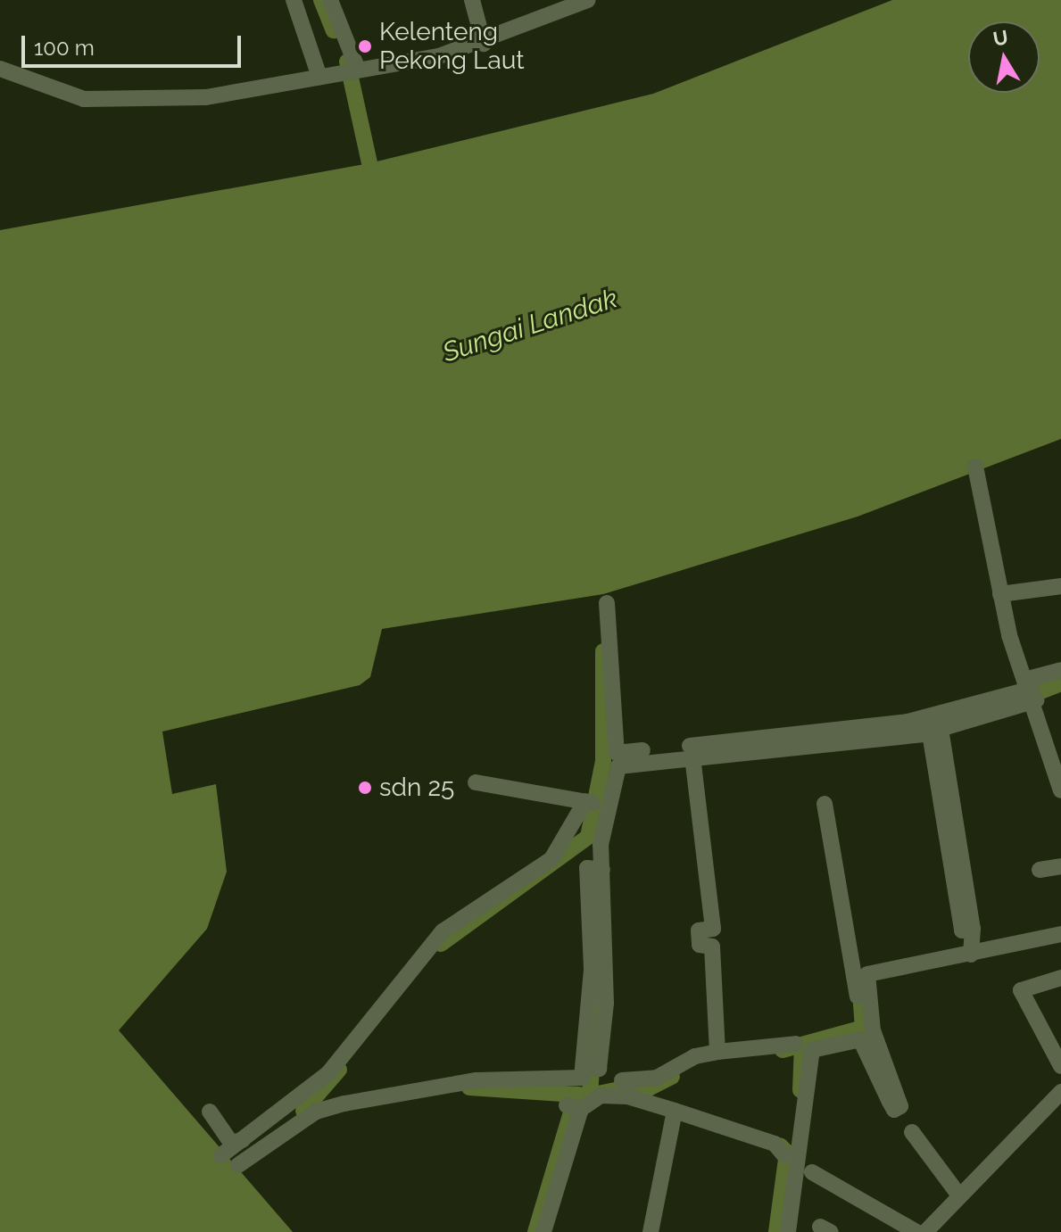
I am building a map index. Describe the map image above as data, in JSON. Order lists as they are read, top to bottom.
{
  "water": ["Sungai Landak"],
  "places": ["Kelenteng Pekong Laut", "sdn 25"],
  "scale_bar": "100 m",
  "north": "top"
}
